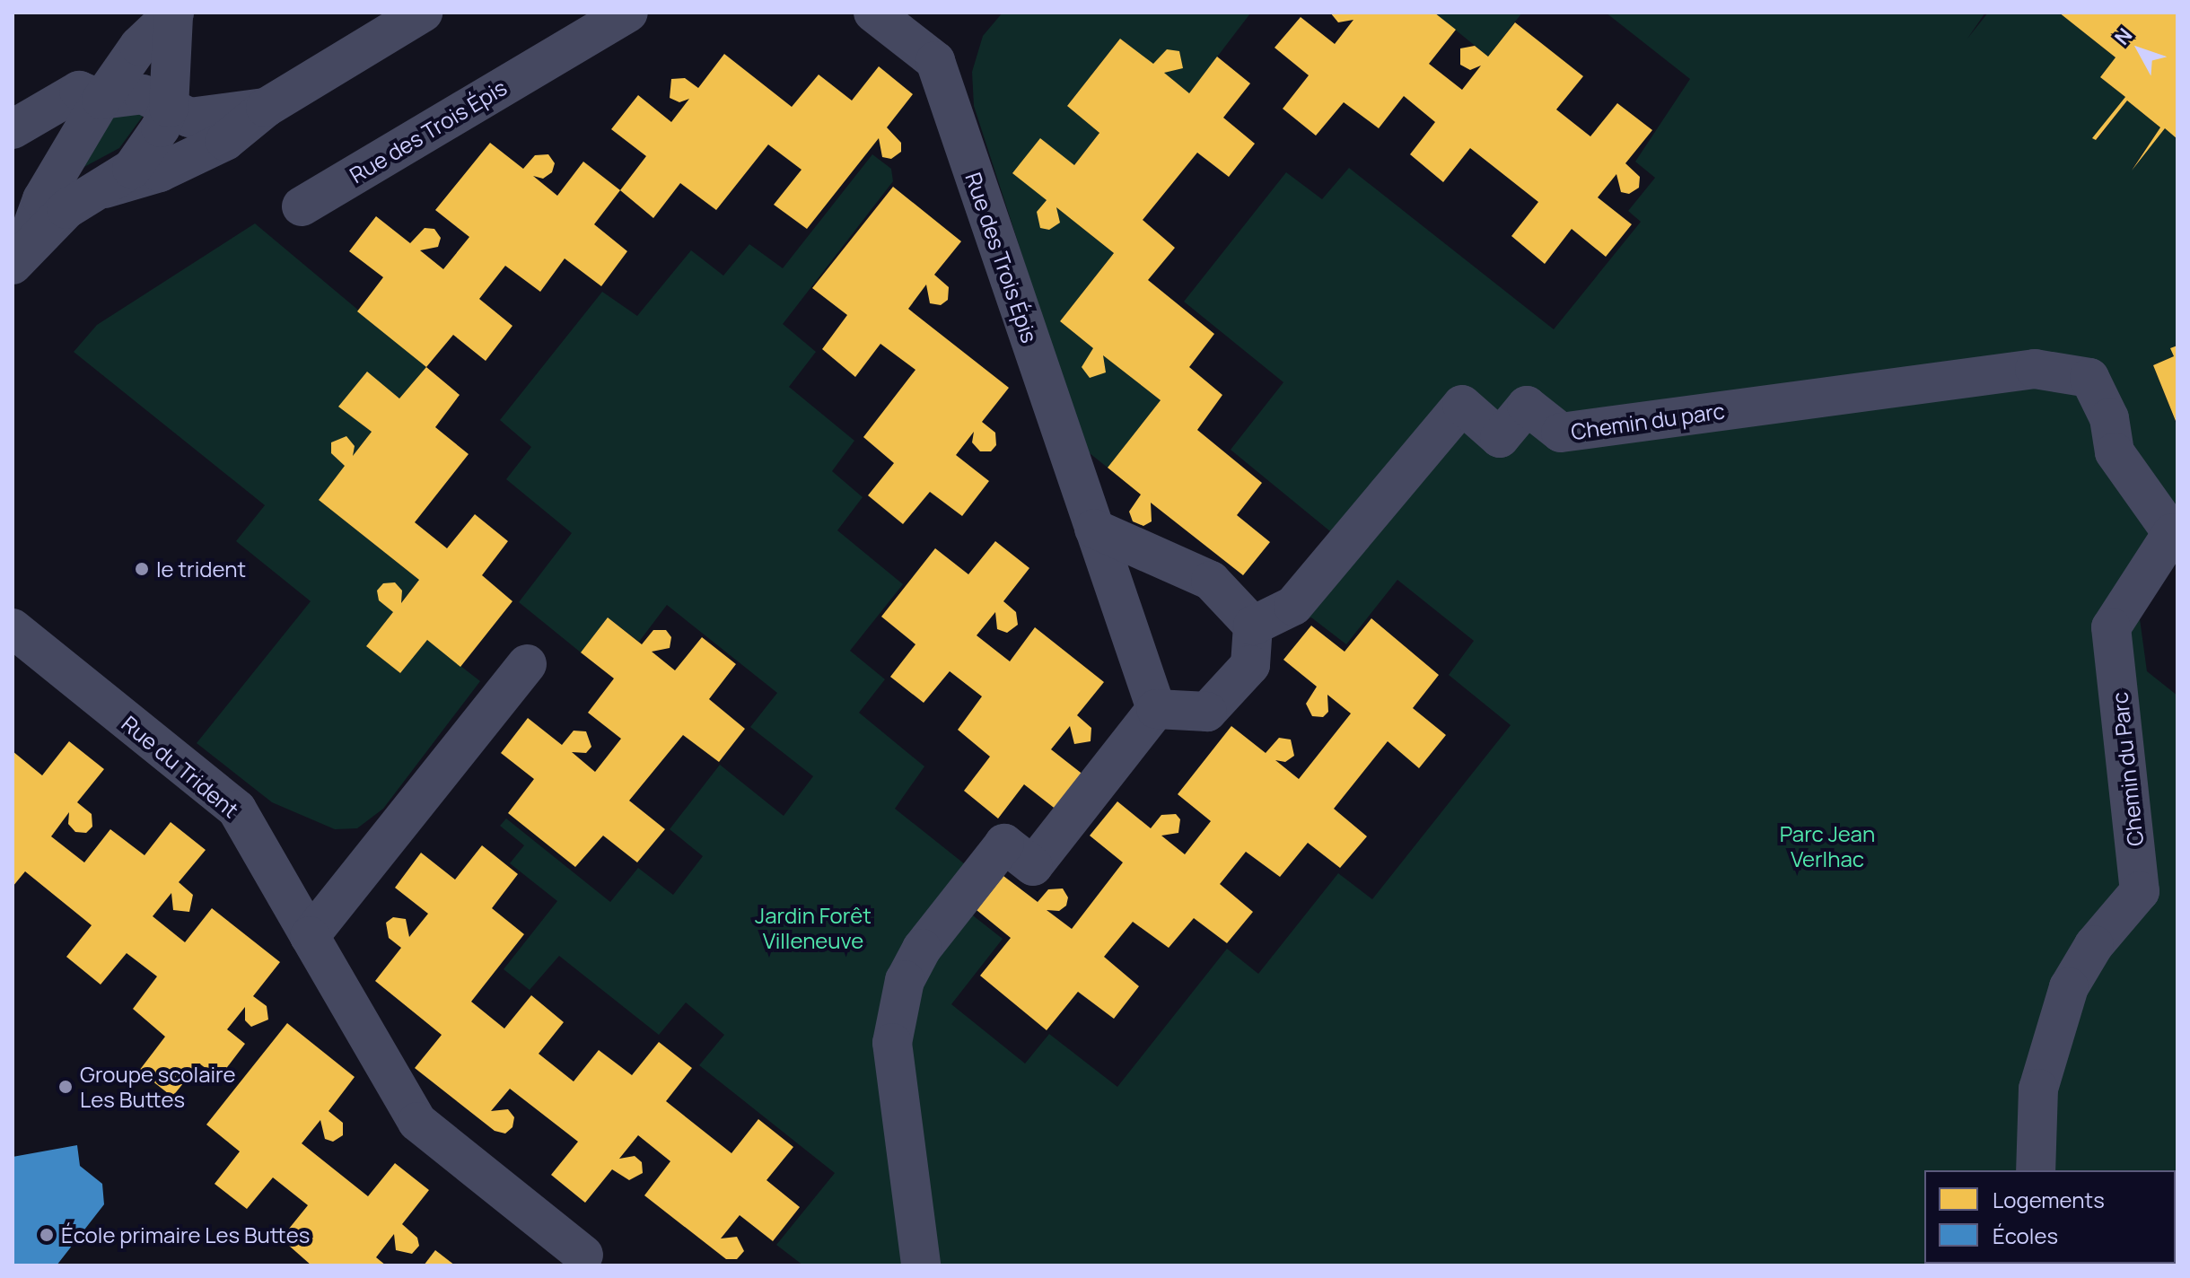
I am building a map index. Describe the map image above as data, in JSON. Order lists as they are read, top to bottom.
{
  "streets": {
    "street": [
      "Rue des Trois Épis",
      "Chemin du parc",
      "Rue du Trident",
      "Chemin du Parc"
    ]
  },
  "crossings": [
    ["Chemin du parc", "Chemin du Parc"]
  ],
  "parks": ["Parc Jean Verlhac", "Jardin Forêt Villeneuve"],
  "places": ["le trident", "Groupe scolaire Les Buttes", "École primaire Les Buttes"],
  "legend": ["Logements", "Écoles"],
  "north": "top left"
}
